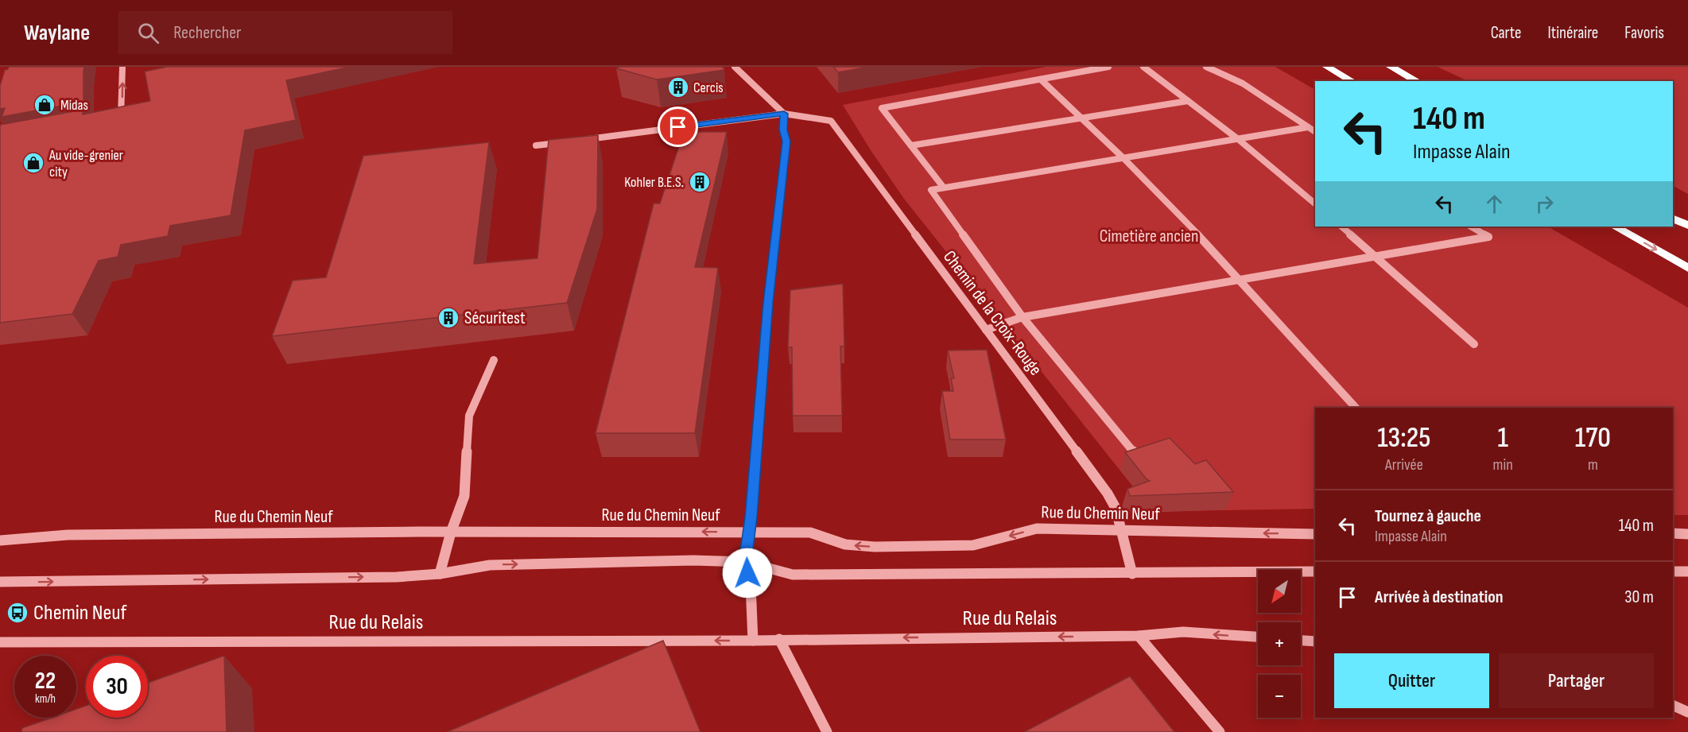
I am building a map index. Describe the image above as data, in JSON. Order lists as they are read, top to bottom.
{
  "streets": {
    "street": ["Chemin de la Croix-Rouge", "Rue du Chemin Neuf", "Rue du Relais"]
  },
  "crossings": [
    ["Chemin de la Croix-Rouge", "Rue du Chemin Neuf"]
  ],
  "parks": ["Cimetière ancien"],
  "places": {
    "building": ["Cercis", "Kohler B.E.S.", "Sécuritest"],
    "shop": ["Midas", "Au vide-grenier city"],
    "bus stop": ["Chemin Neuf"]
  },
  "north": "bottom left",
  "page": {
    "header": "Waylane",
    "search": "Rechercher",
    "nav": ["Carte", "Itinéraire", "Favoris"],
    "turn": ["140 m", "Impasse Alain"],
    "eta": [
      "13:25",
      "Arrivée",
      "1",
      "min",
      "170",
      "m"
    ],
    "list": [
      {
        "name": "Tournez à gauche",
        "note": "Impasse Alain",
        "value": "140 m"
      },
      {
        "name": "Arrivée à destination",
        "value": "30 m"
      }
    ],
    "map_buttons": ["+", "−"],
    "buttons": ["Quitter", "Partager"],
    "speed": "22 km/h",
    "limit": "30"
  }
}
